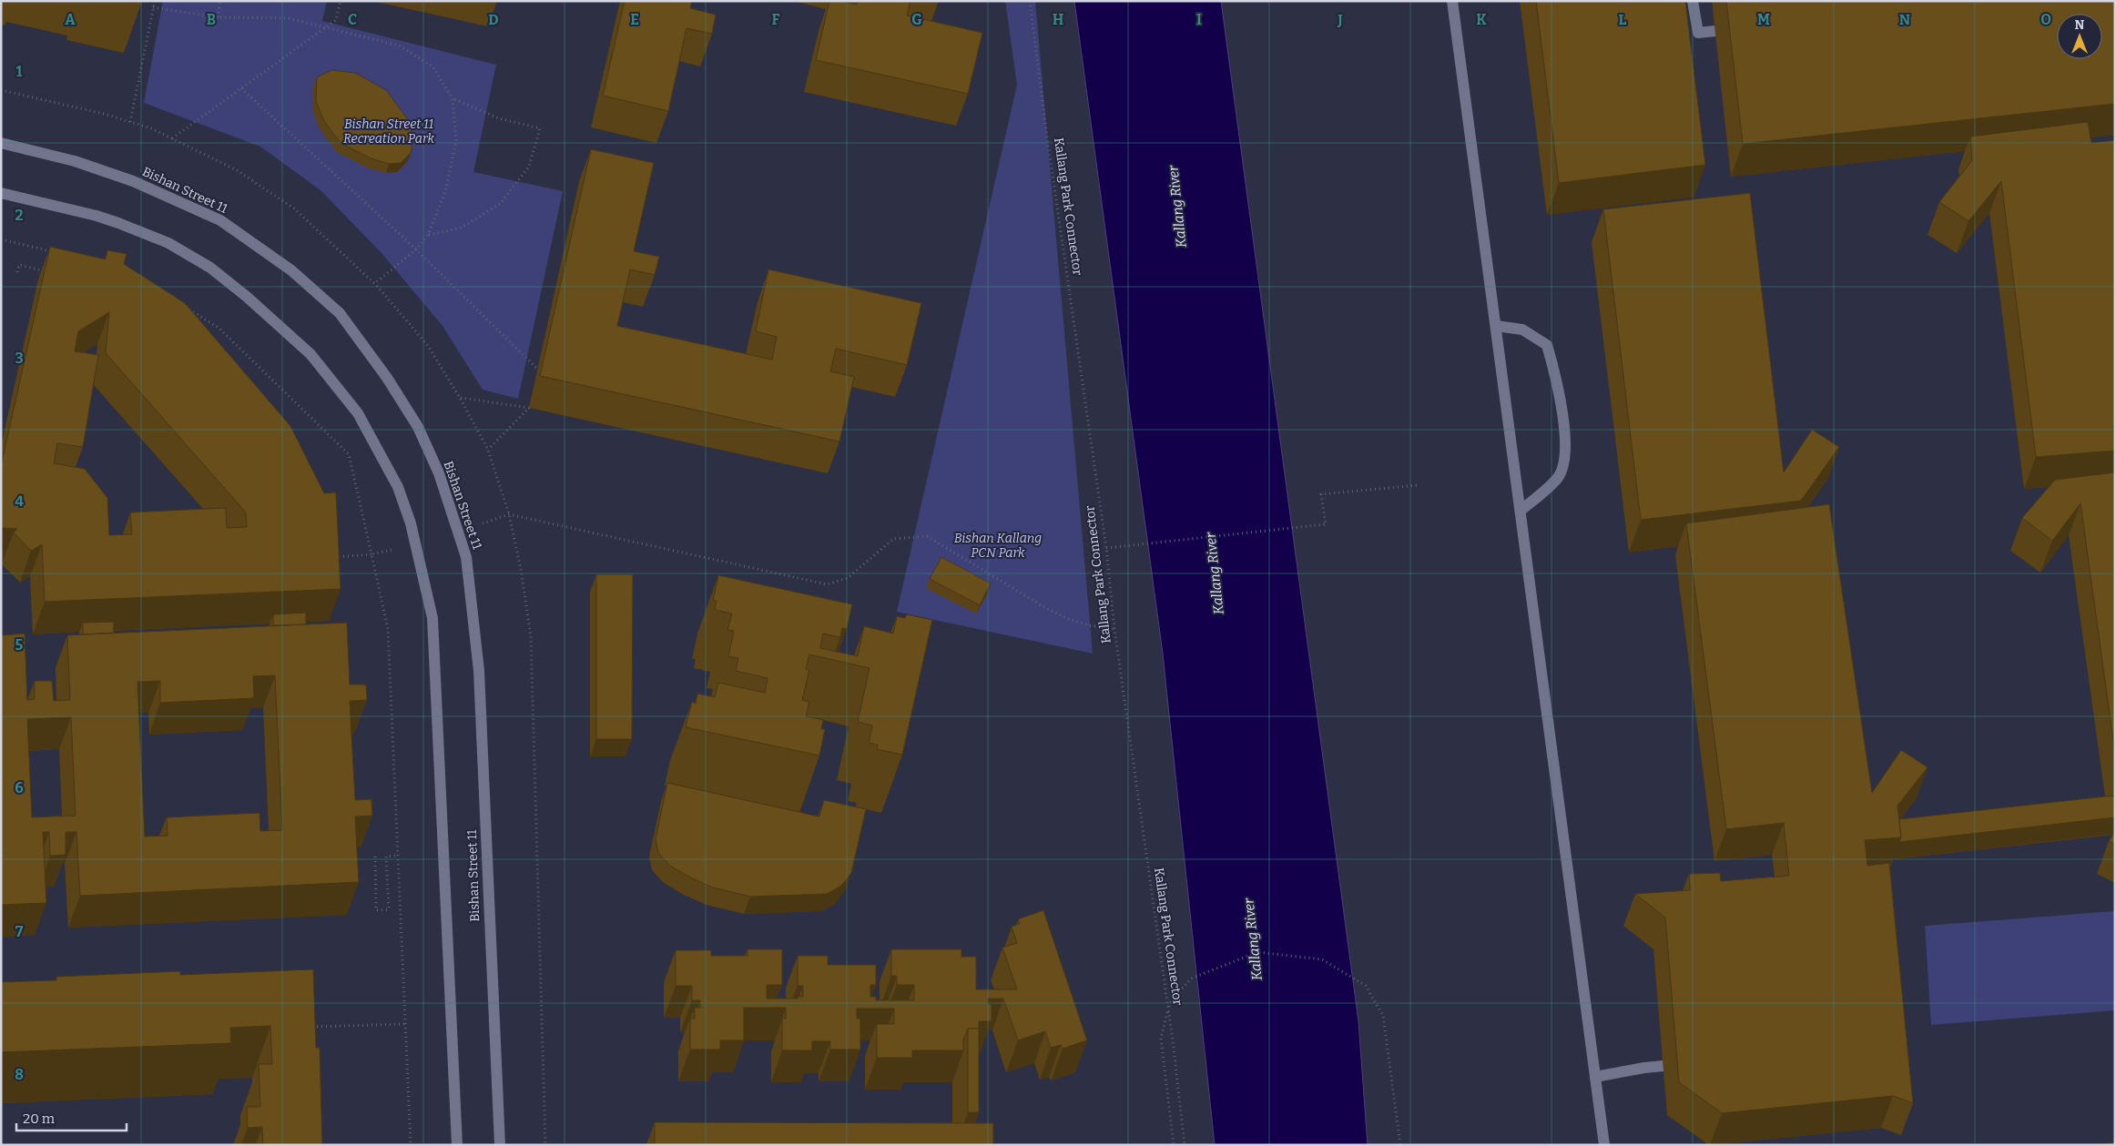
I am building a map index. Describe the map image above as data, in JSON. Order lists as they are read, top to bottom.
{
  "streets": {
    "street": ["Bishan Street 11"],
    "path": ["Kallang Park Connector"]
  },
  "water": ["Kallang River"],
  "parks": ["Bishan Street 11 Recreation Park", "Bishan Kallang PCN Park"],
  "scale_bar": "20 m",
  "north": "top",
  "grid": {
    "columns": [
      "A",
      "B",
      "C",
      "D",
      "E",
      "F",
      "G",
      "H",
      "I",
      "J",
      "K",
      "L",
      "M",
      "N",
      "O"
    ],
    "rows": [
      "1",
      "2",
      "3",
      "4",
      "5",
      "6",
      "7",
      "8"
    ]
  }
}
